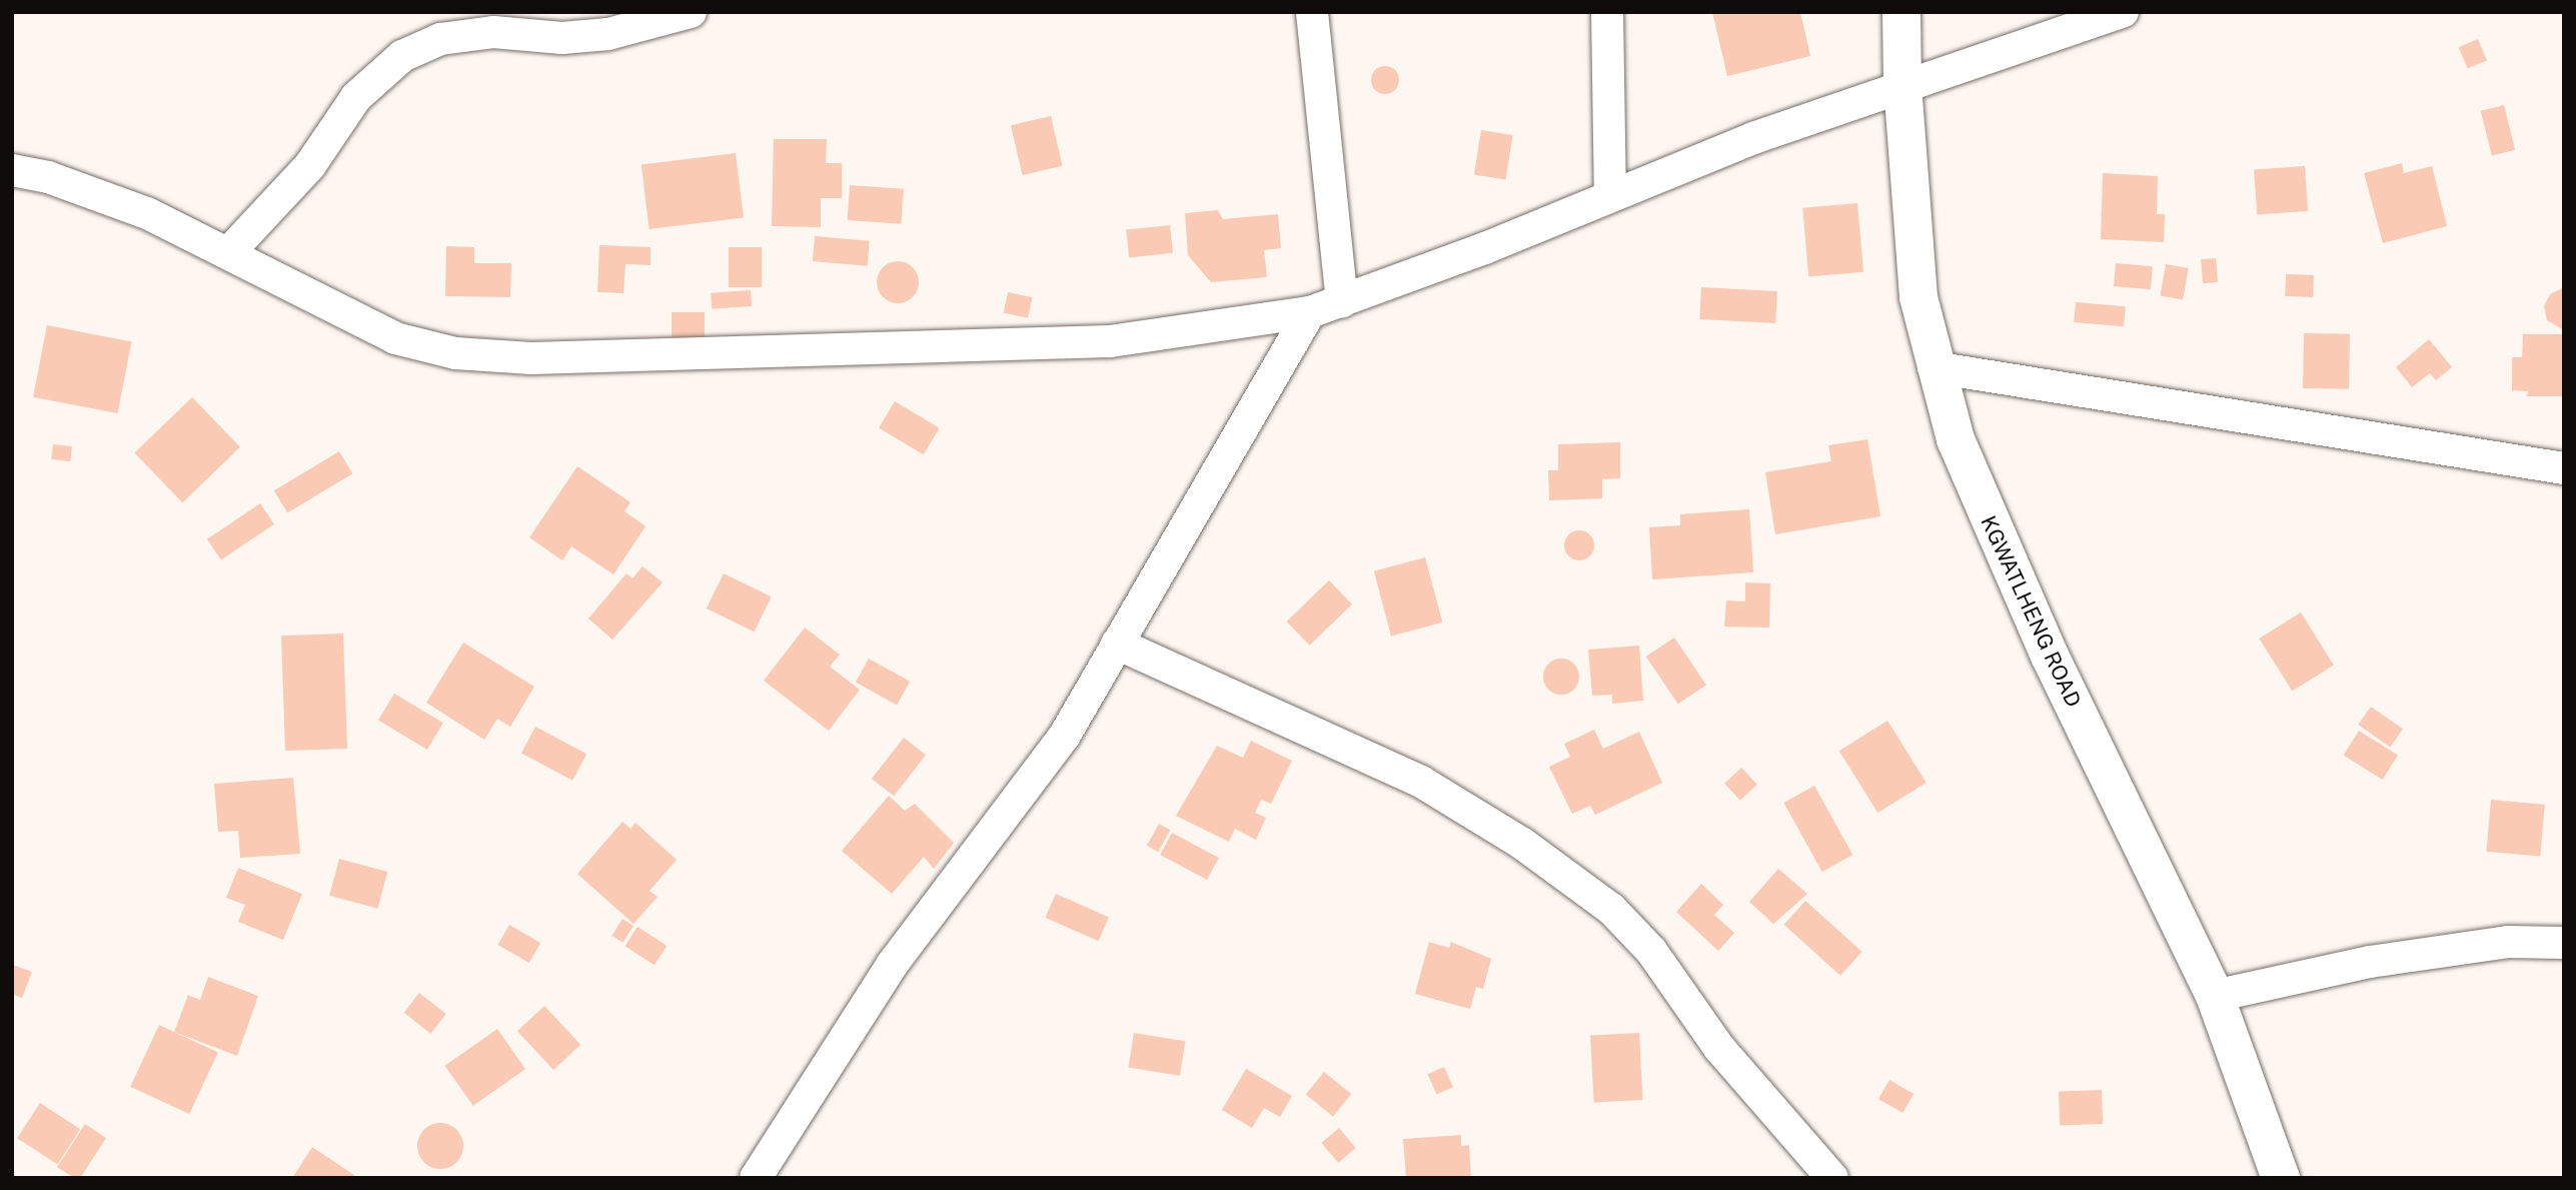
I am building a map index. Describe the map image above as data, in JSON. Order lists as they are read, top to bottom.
{
  "streets": {
    "street": ["KGWATLHENG ROAD"]
  }
}
